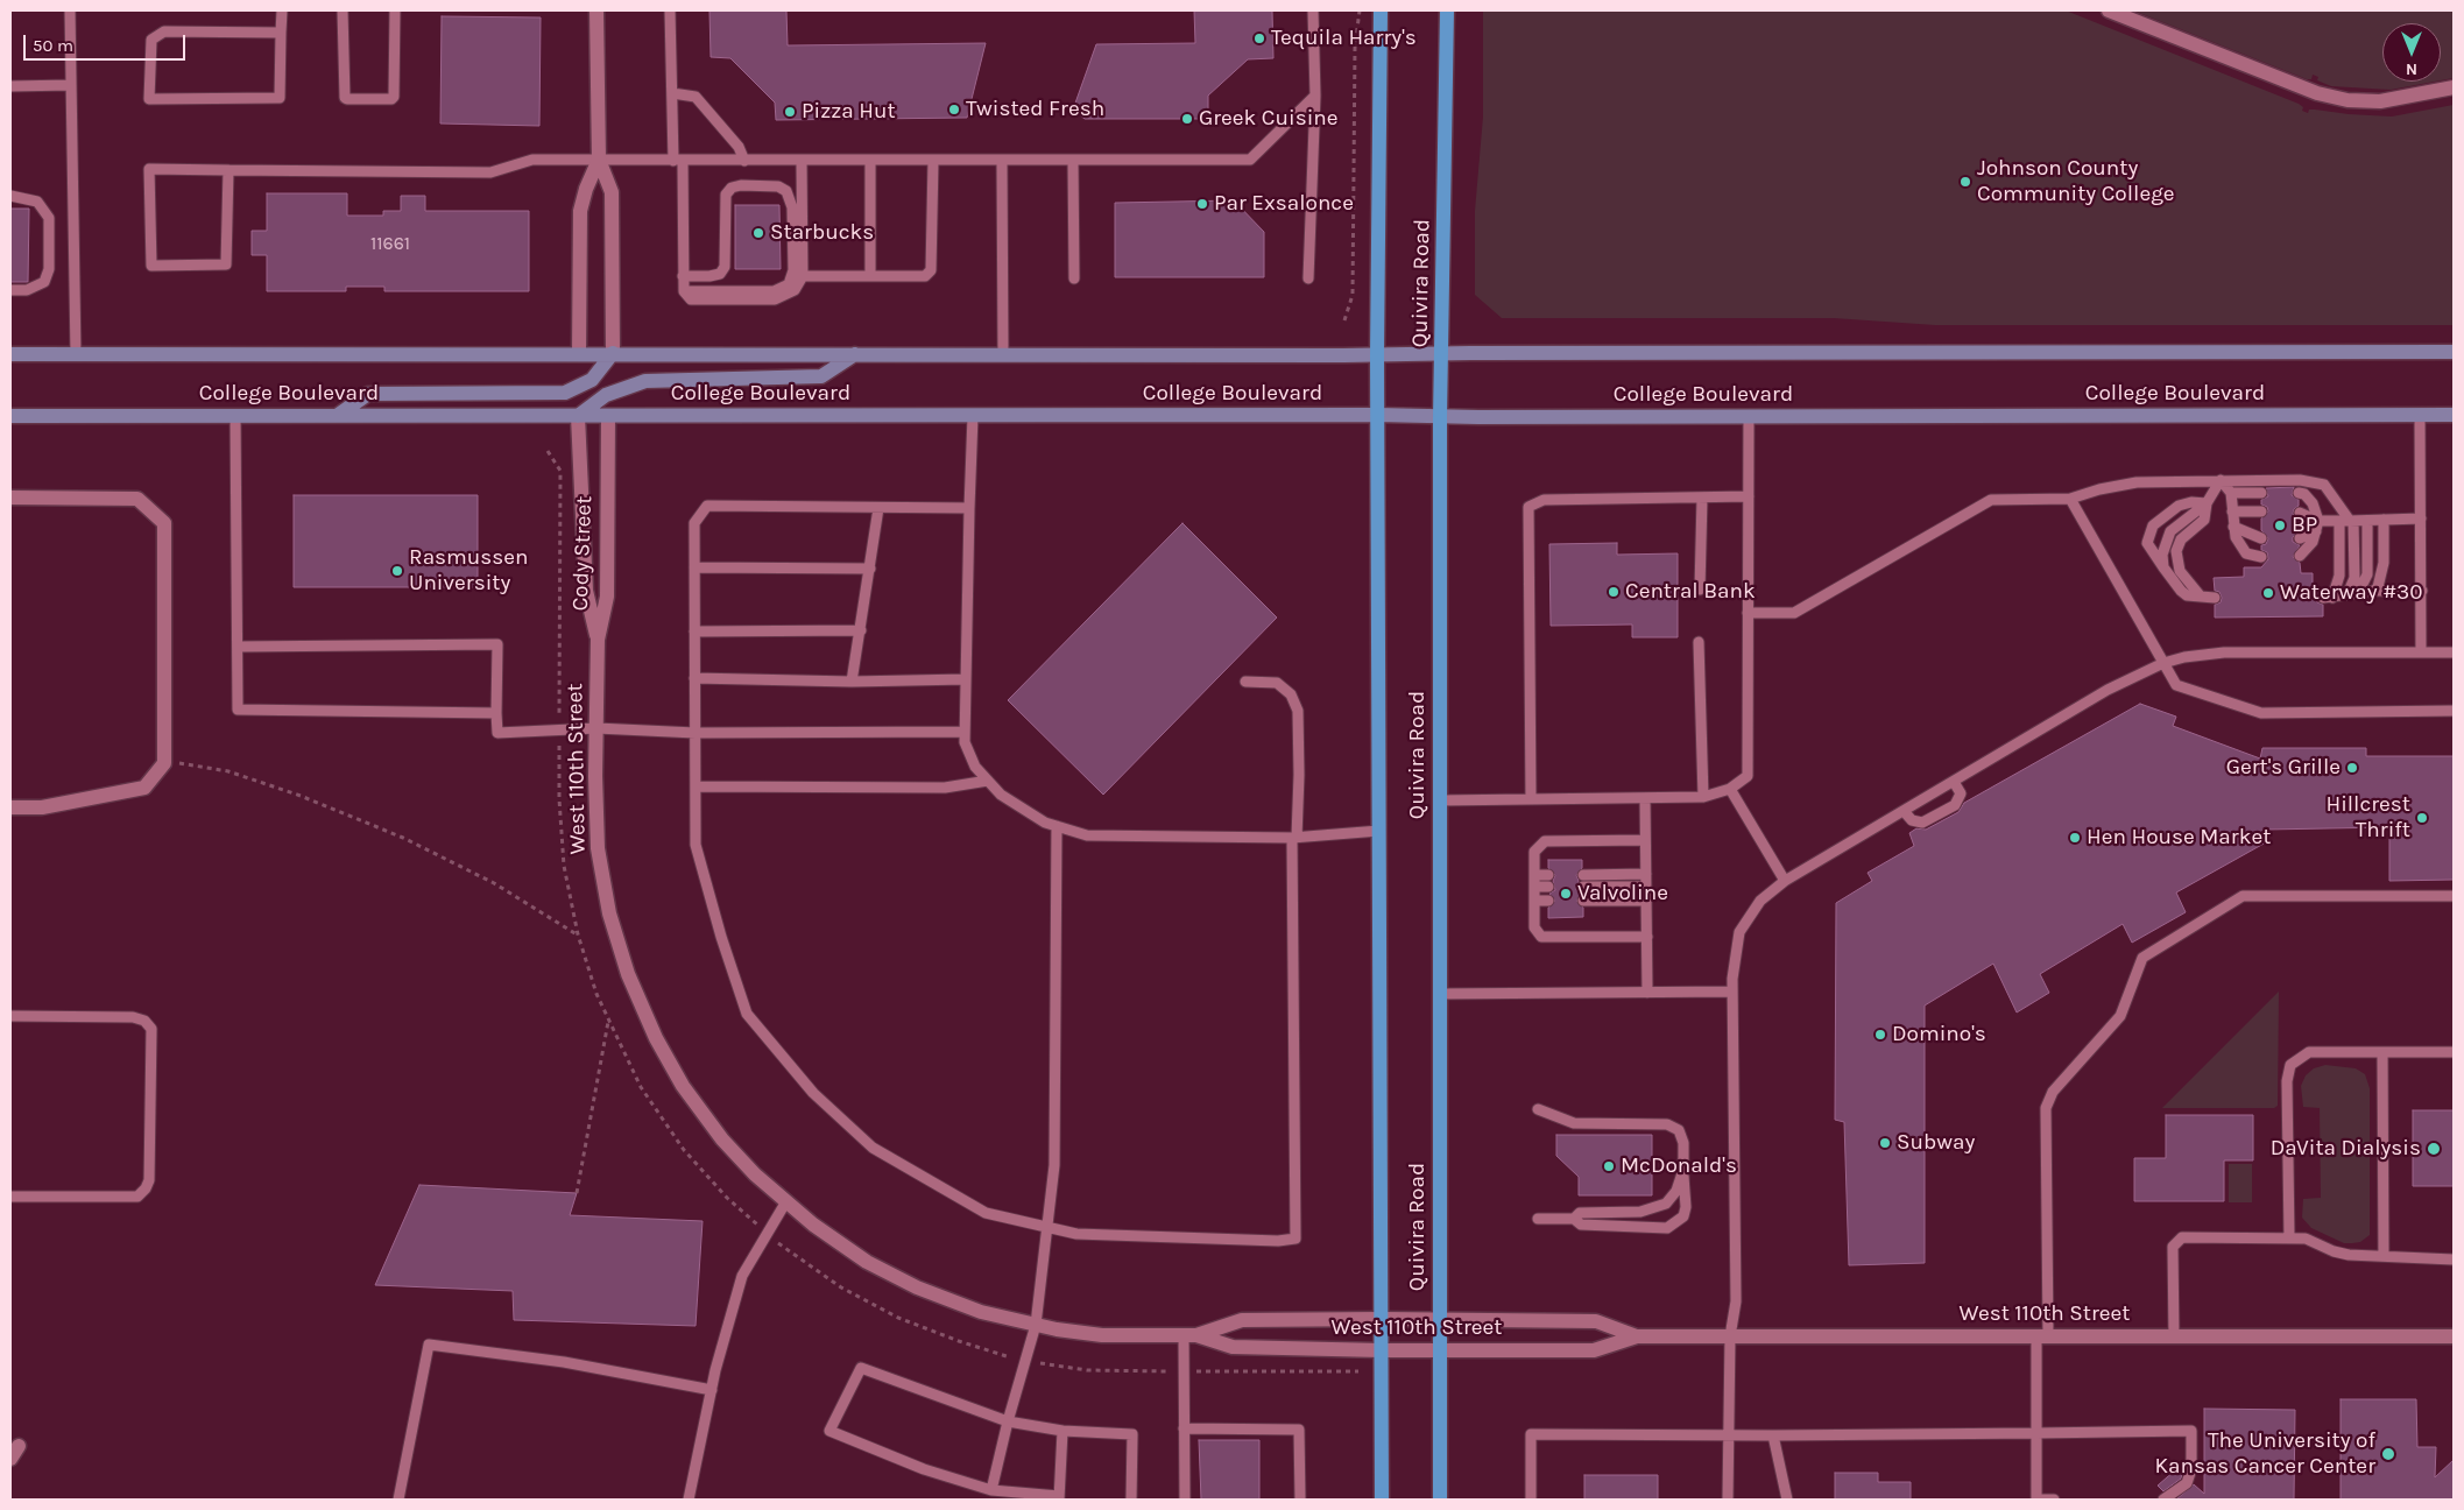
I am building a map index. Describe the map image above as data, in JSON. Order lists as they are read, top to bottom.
{
  "streets": {
    "main road": ["Quivira Road", "College Boulevard"],
    "street": ["Cody Street", "West 110th Street"]
  },
  "crossings": [
    ["Quivira Road", "College Boulevard"],
    ["Quivira Road", "West 110th Street"],
    ["College Boulevard", "Cody Street"],
    ["Cody Street", "West 110th Street"]
  ],
  "places": [
    "Tequila Harry's",
    "Twisted Fresh",
    "Pizza Hut",
    "Greek Cuisine",
    "Johnson County Community College",
    "Par Exsalonce",
    "Starbucks",
    "BP",
    "Rasmussen University",
    "Central Bank",
    "Waterway #30",
    "Gert's Grille",
    "Hillcrest Thrift",
    "Hen House Market",
    "Valvoline",
    "Domino's",
    "Subway",
    "DaVita Dialysis",
    "McDonald's",
    "The University of Kansas Cancer Center"
  ],
  "house_numbers": ["11661"],
  "scale_bar": "50 m",
  "north": "bottom"
}
